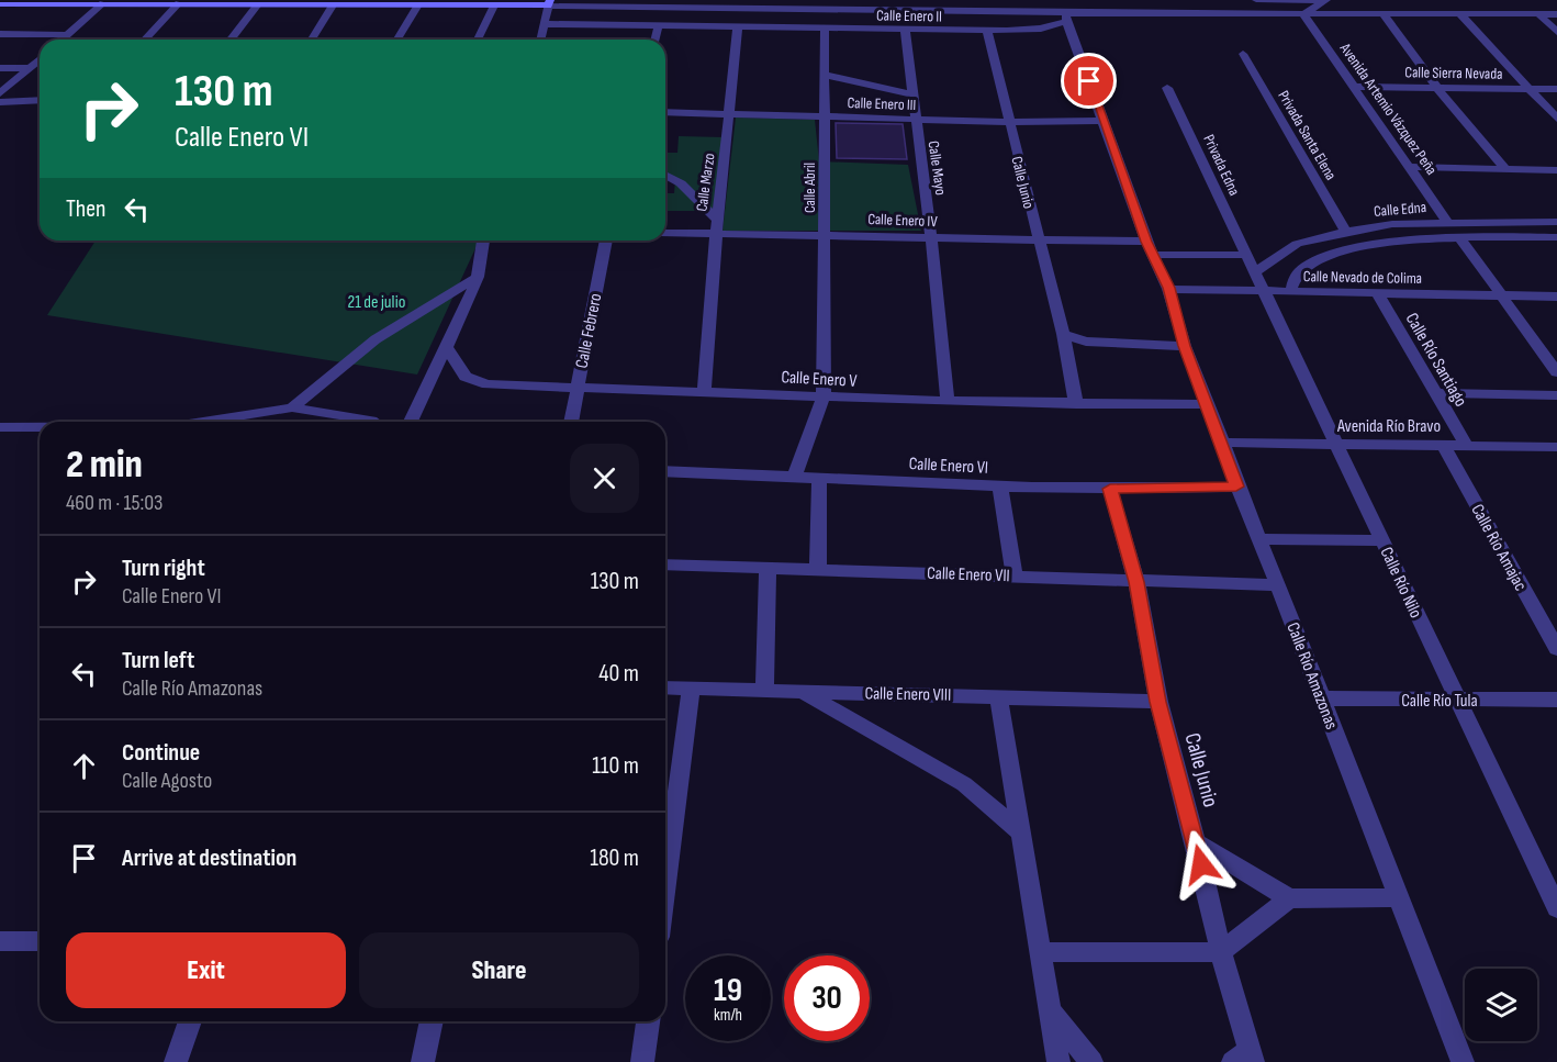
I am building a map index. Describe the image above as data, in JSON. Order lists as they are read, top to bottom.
{
  "streets": {
    "street": [
      "Calle Enero II",
      "Calle Sierra Nevada",
      "Calle Enero III",
      "Avenida Artemio Vázquez Peña",
      "Privada Santa Elena",
      "Privada Edna",
      "Calle Mayo",
      "Calle Marzo",
      "Calle Junio",
      "Calle Abril",
      "Calle Edna",
      "Calle Enero IV",
      "Calle Nevado de Colima",
      "Calle Febrero",
      "Calle Río Santiago",
      "Calle Enero V",
      "Avenida Río Bravo",
      "Calle Enero VI",
      "Calle Río Amajac",
      "Calle Enero VII",
      "Calle Río Nilo",
      "Calle Río Amazonas",
      "Calle Enero VIII",
      "Calle Río Tula"
    ]
  },
  "crossings": [
    ["Calle Enero II", "Calle Mayo"],
    ["Calle Enero II", "Calle Marzo"],
    ["Calle Enero II", "Calle Junio"],
    ["Calle Enero II", "Calle Abril"],
    ["Calle Enero II", "Calle Río Amazonas"],
    ["Calle Sierra Nevada", "Avenida Artemio Vázquez Peña"],
    ["Calle Enero III", "Calle Mayo"],
    ["Calle Enero III", "Calle Marzo"],
    ["Calle Enero III", "Calle Junio"],
    ["Calle Enero III", "Calle Abril"],
    ["Calle Enero III", "Calle Río Amazonas"],
    ["Avenida Artemio Vázquez Peña", "Calle Edna"],
    ["Privada Santa Elena", "Calle Edna"],
    ["Privada Edna", "Calle Río Nilo"],
    ["Calle Mayo", "Calle Enero IV"],
    ["Calle Mayo", "Calle Enero V"],
    ["Calle Marzo", "Calle Enero IV"],
    ["Calle Marzo", "Calle Enero V"],
    ["Calle Junio", "Calle Enero IV"],
    ["Calle Junio", "Calle Enero V"],
    ["Calle Junio", "Calle Enero VI"],
    ["Calle Junio", "Calle Enero VII"],
    ["Calle Junio", "Calle Enero VIII"],
    ["Calle Abril", "Calle Enero IV"],
    ["Calle Abril", "Calle Enero V"],
    ["Calle Abril", "Calle Enero VI"],
    ["Calle Edna", "Calle Río Nilo"],
    ["Calle Enero IV", "Calle Río Amazonas"],
    ["Calle Nevado de Colima", "Calle Río Santiago"],
    ["Calle Nevado de Colima", "Calle Río Nilo"],
    ["Calle Nevado de Colima", "Calle Río Amazonas"],
    ["Calle Febrero", "Calle Enero V"],
    ["Calle Río Santiago", "Avenida Río Bravo"],
    ["Calle Enero V", "Calle Río Amazonas"],
    ["Avenida Río Bravo", "Calle Río Amajac"],
    ["Avenida Río Bravo", "Calle Río Nilo"],
    ["Avenida Río Bravo", "Calle Río Amazonas"],
    ["Calle Enero VI", "Calle Río Amazonas"],
    ["Calle Enero VII", "Calle Río Amazonas"],
    ["Calle Río Nilo", "Calle Río Tula"],
    ["Calle Río Amazonas", "Calle Río Tula"]
  ],
  "parks": ["21 de julio"],
  "page": {
    "turn": ["130 m", "Calle Enero VI"],
    "then": "Then",
    "heading": ["2 min", "460 m · 15:03"],
    "list": [
      {
        "name": "Turn right",
        "note": "Calle Enero VI",
        "value": "130 m"
      },
      {
        "name": "Turn left",
        "note": "Calle Río Amazonas",
        "value": "40 m"
      },
      {
        "name": "Continue",
        "note": "Calle Agosto",
        "value": "110 m"
      },
      {
        "name": "Arrive at destination",
        "value": "180 m"
      }
    ],
    "buttons": ["Exit", "Share"],
    "speed": "19 km/h",
    "limit": "30"
  }
}
